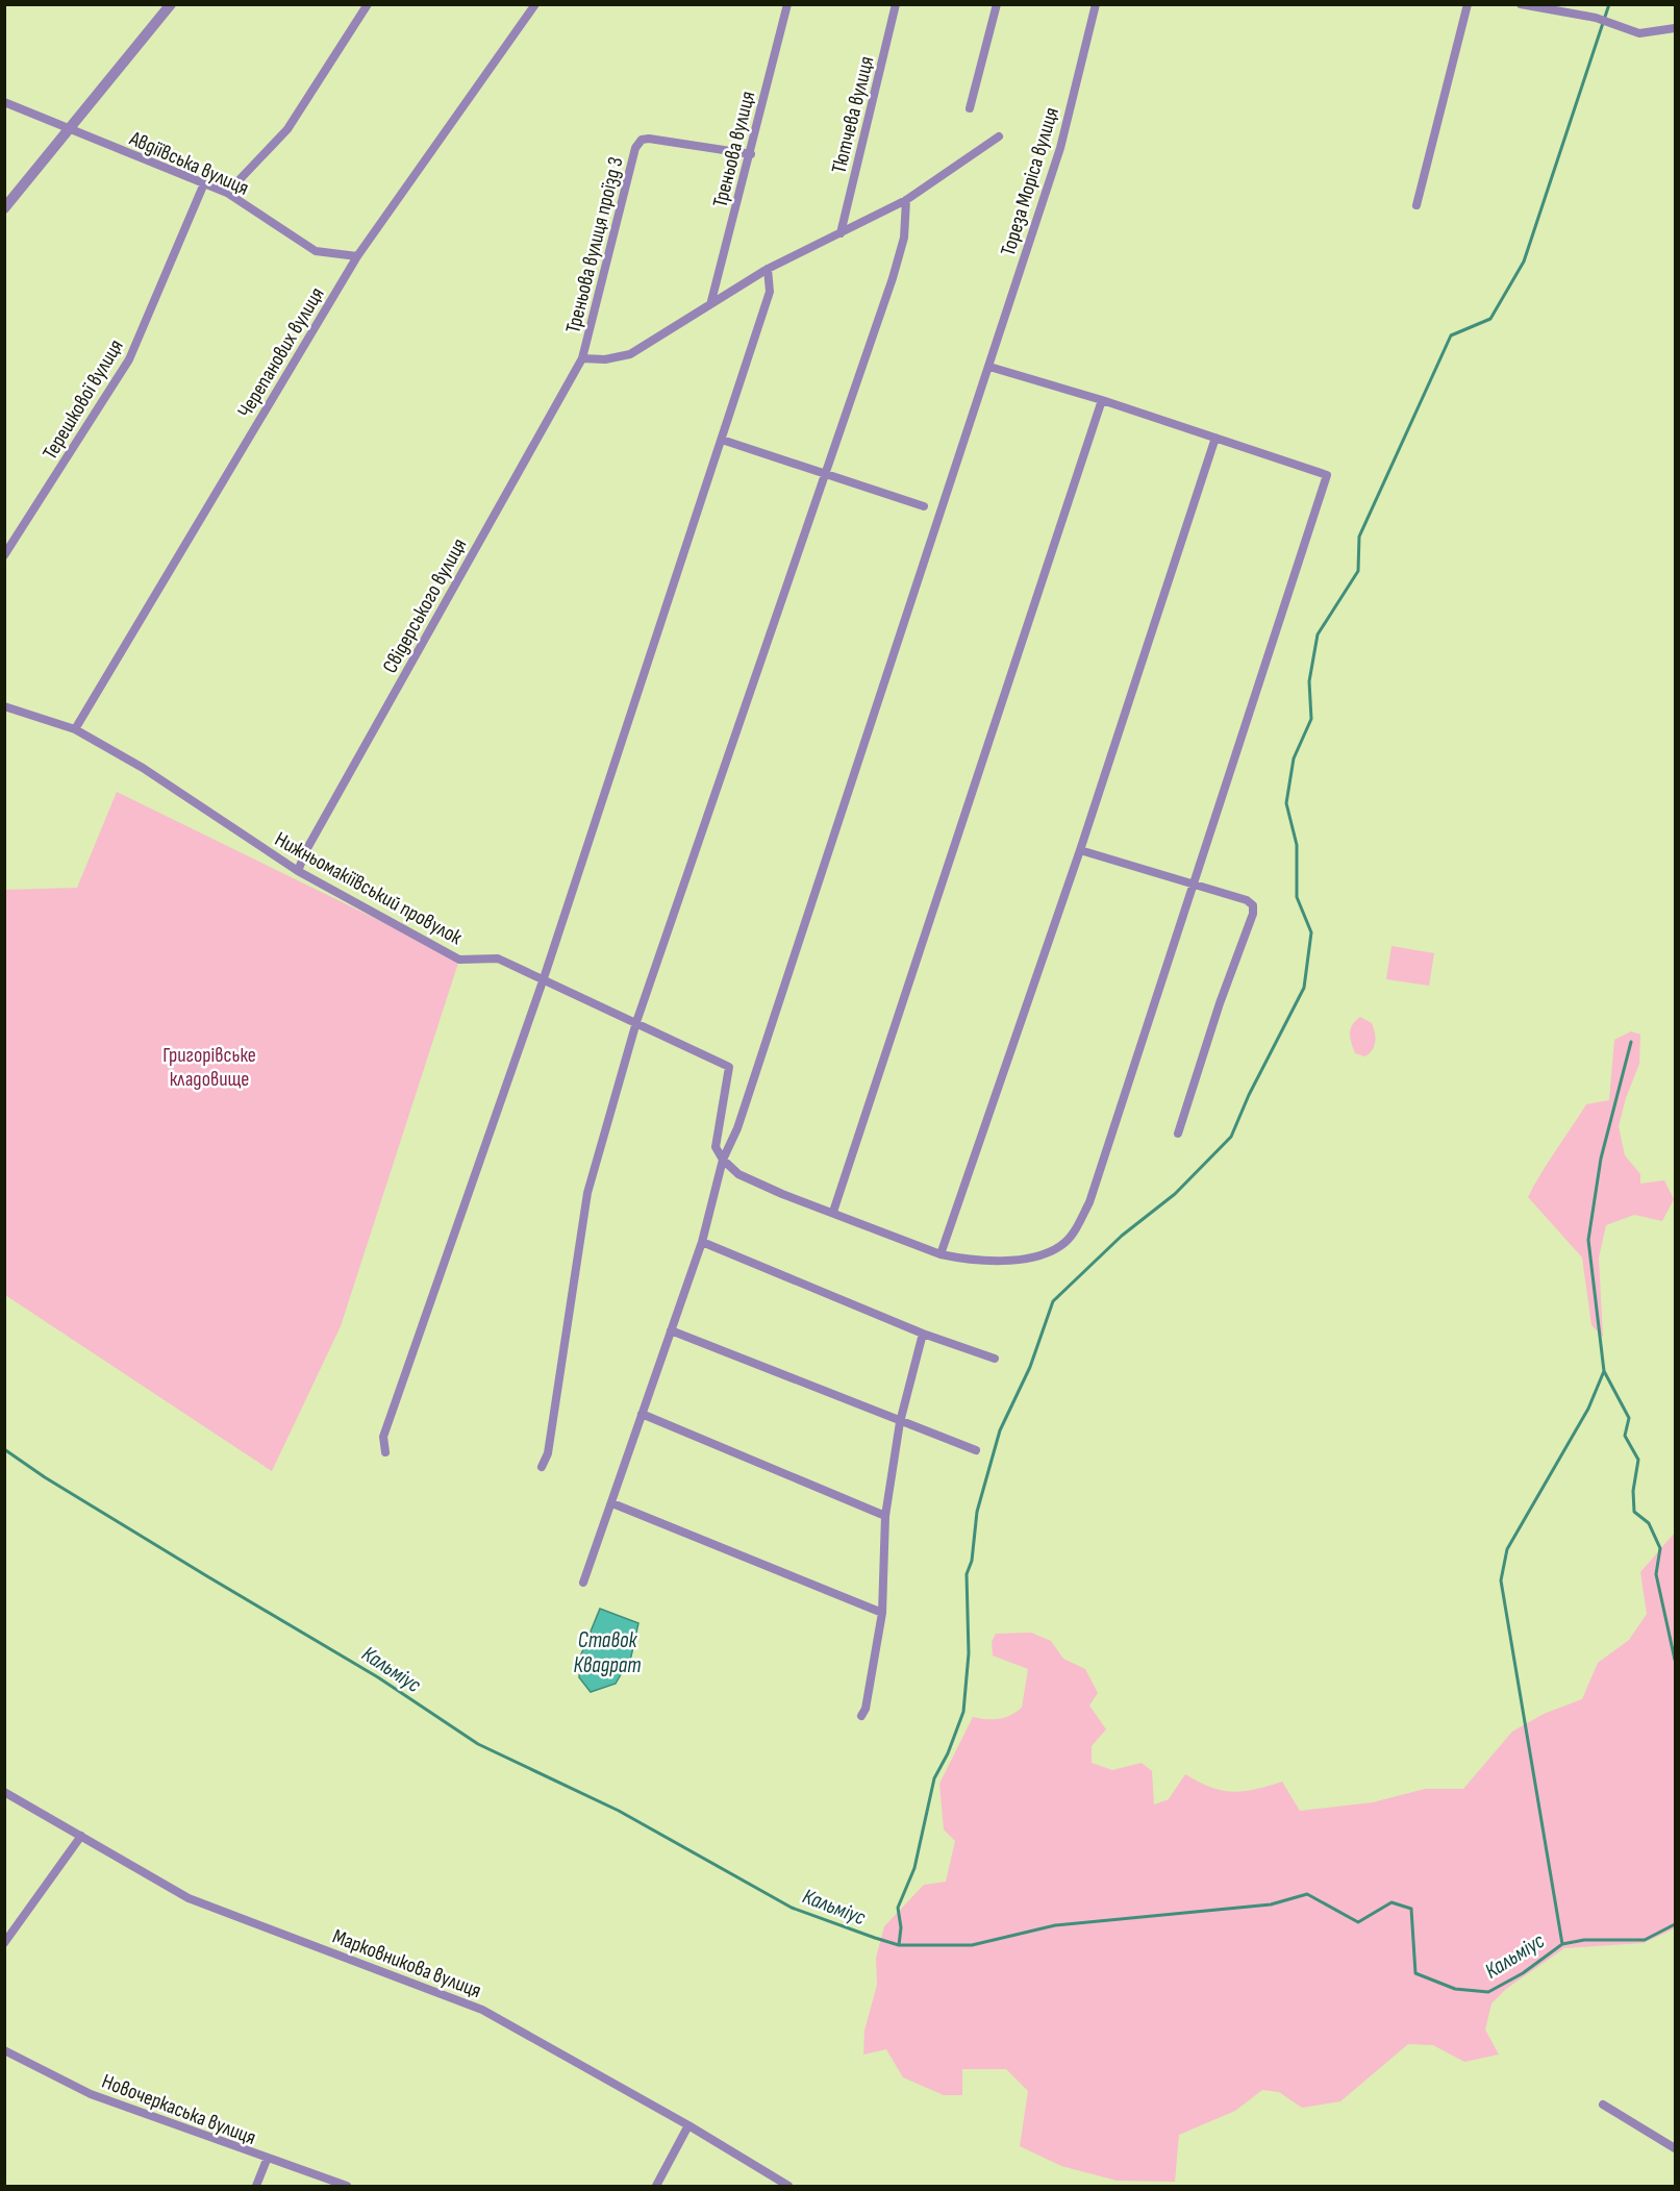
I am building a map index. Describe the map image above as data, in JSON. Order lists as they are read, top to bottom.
{
  "streets": {
    "street": [
      "Тютчева вулиця",
      "Треньова вулиця",
      "Авдіївська вулиця",
      "Тореза Моріса вулиця",
      "Треньова вулиця проїзд 3",
      "Черепанових вулиця",
      "Терешкової вулиця",
      "Свiдерського вулиця",
      "Нижньомакіївський провулок",
      "Марковникова вулиця",
      "Новочеркаська вулиця"
    ]
  },
  "crossings": [
    ["Треньова вулиця", "Треньова вулиця проїзд 3"],
    ["Авдіївська вулиця", "Черепанових вулиця"],
    ["Авдіївська вулиця", "Терешкової вулиця"],
    ["Тореза Моріса вулиця", "Нижньомакіївський провулок"],
    ["Треньова вулиця проїзд 3", "Свiдерського вулиця"],
    ["Черепанових вулиця", "Нижньомакіївський провулок"],
    ["Свiдерського вулиця", "Нижньомакіївський провулок"]
  ],
  "water": ["Ставок Квадрат", "Кальміус"],
  "parks": ["Григорівське кладовище"]
}
